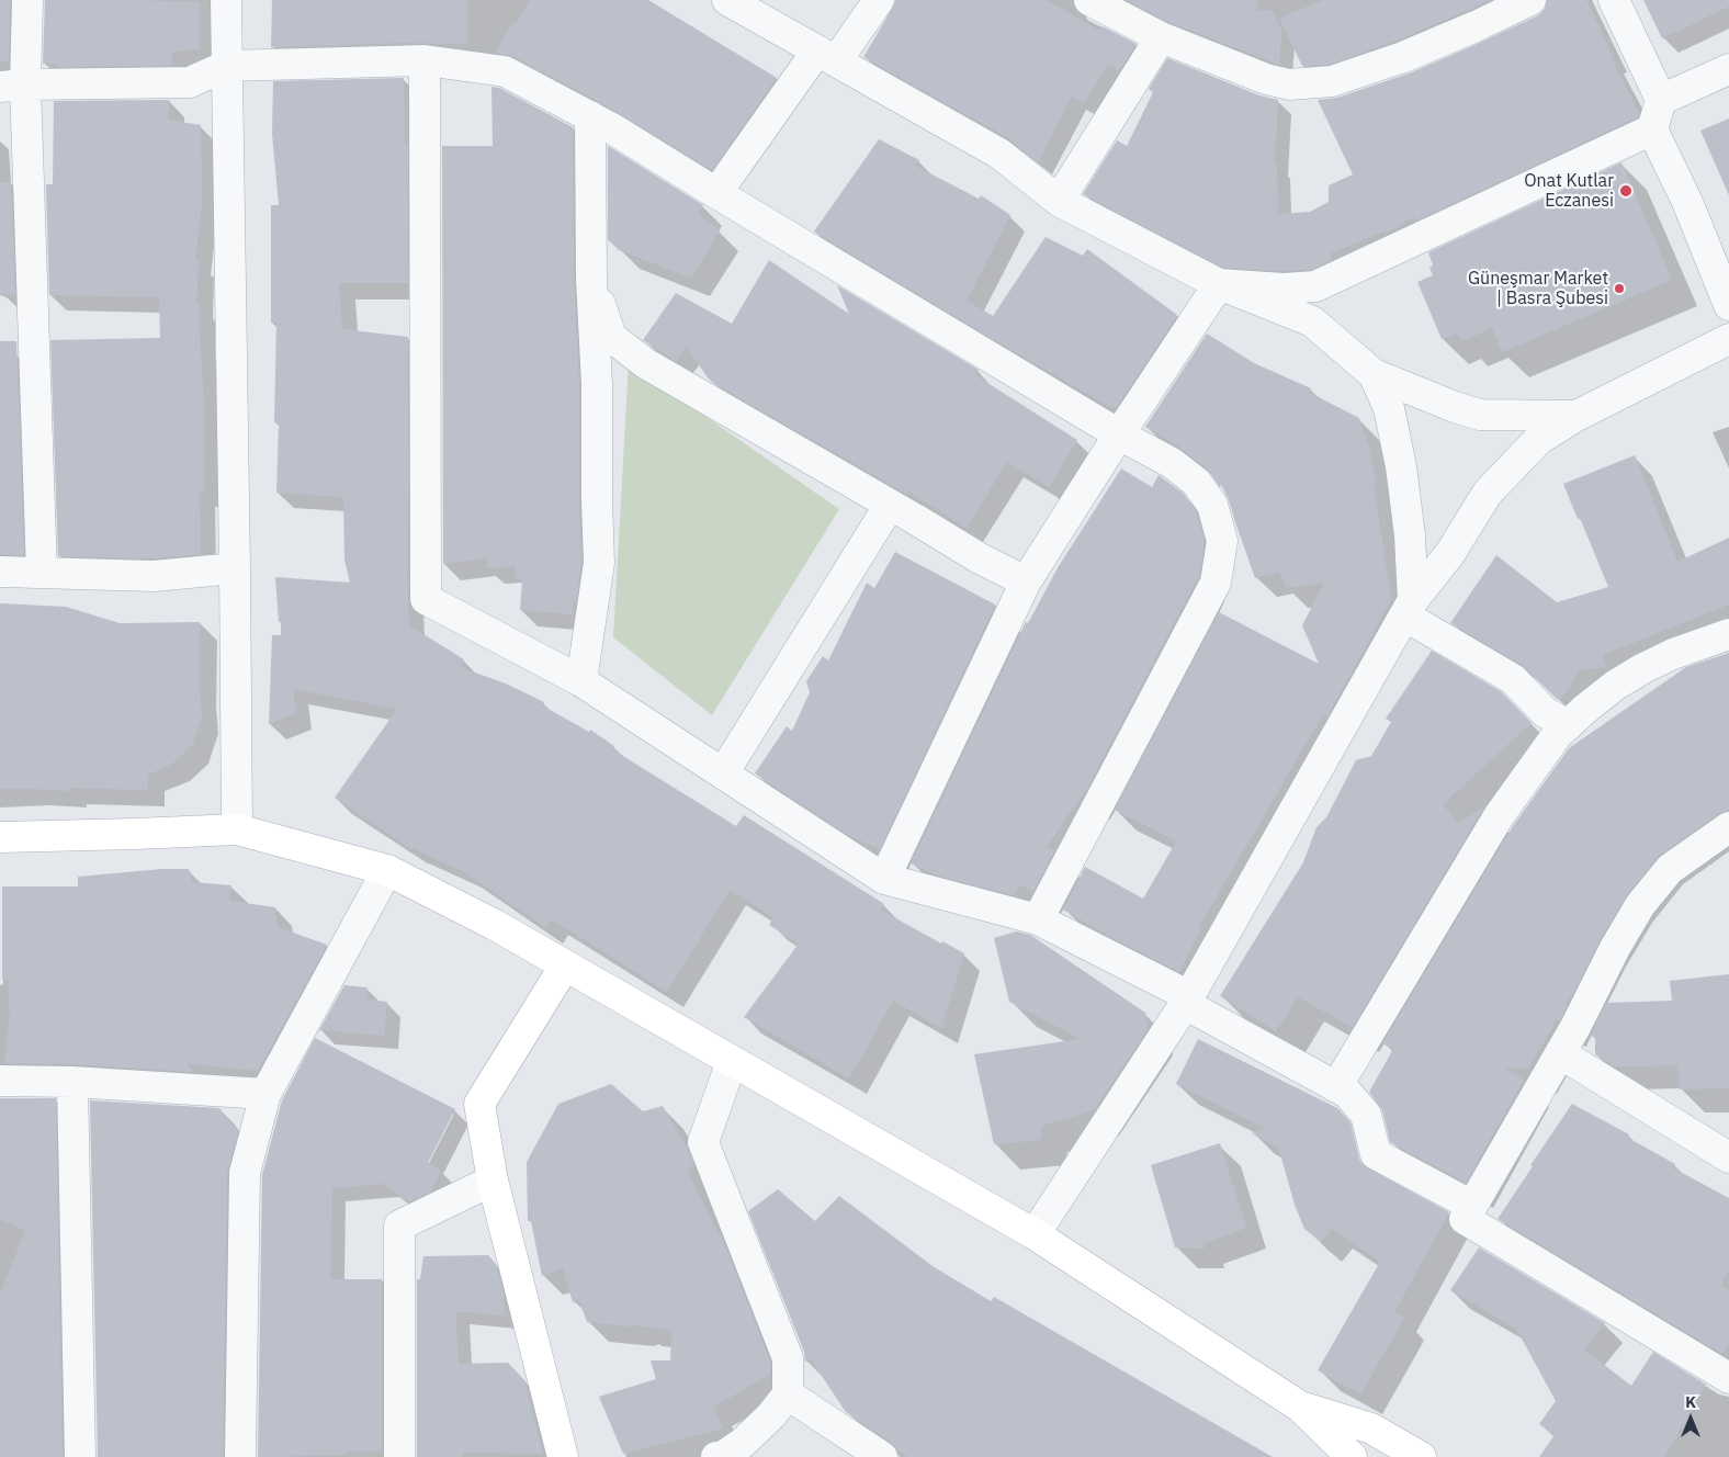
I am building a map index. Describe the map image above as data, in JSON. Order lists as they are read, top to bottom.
{
  "places": ["Onat Kutlar Eczanesi", "Güneşmar Market | Basra Şubesi"],
  "north": "top"
}
